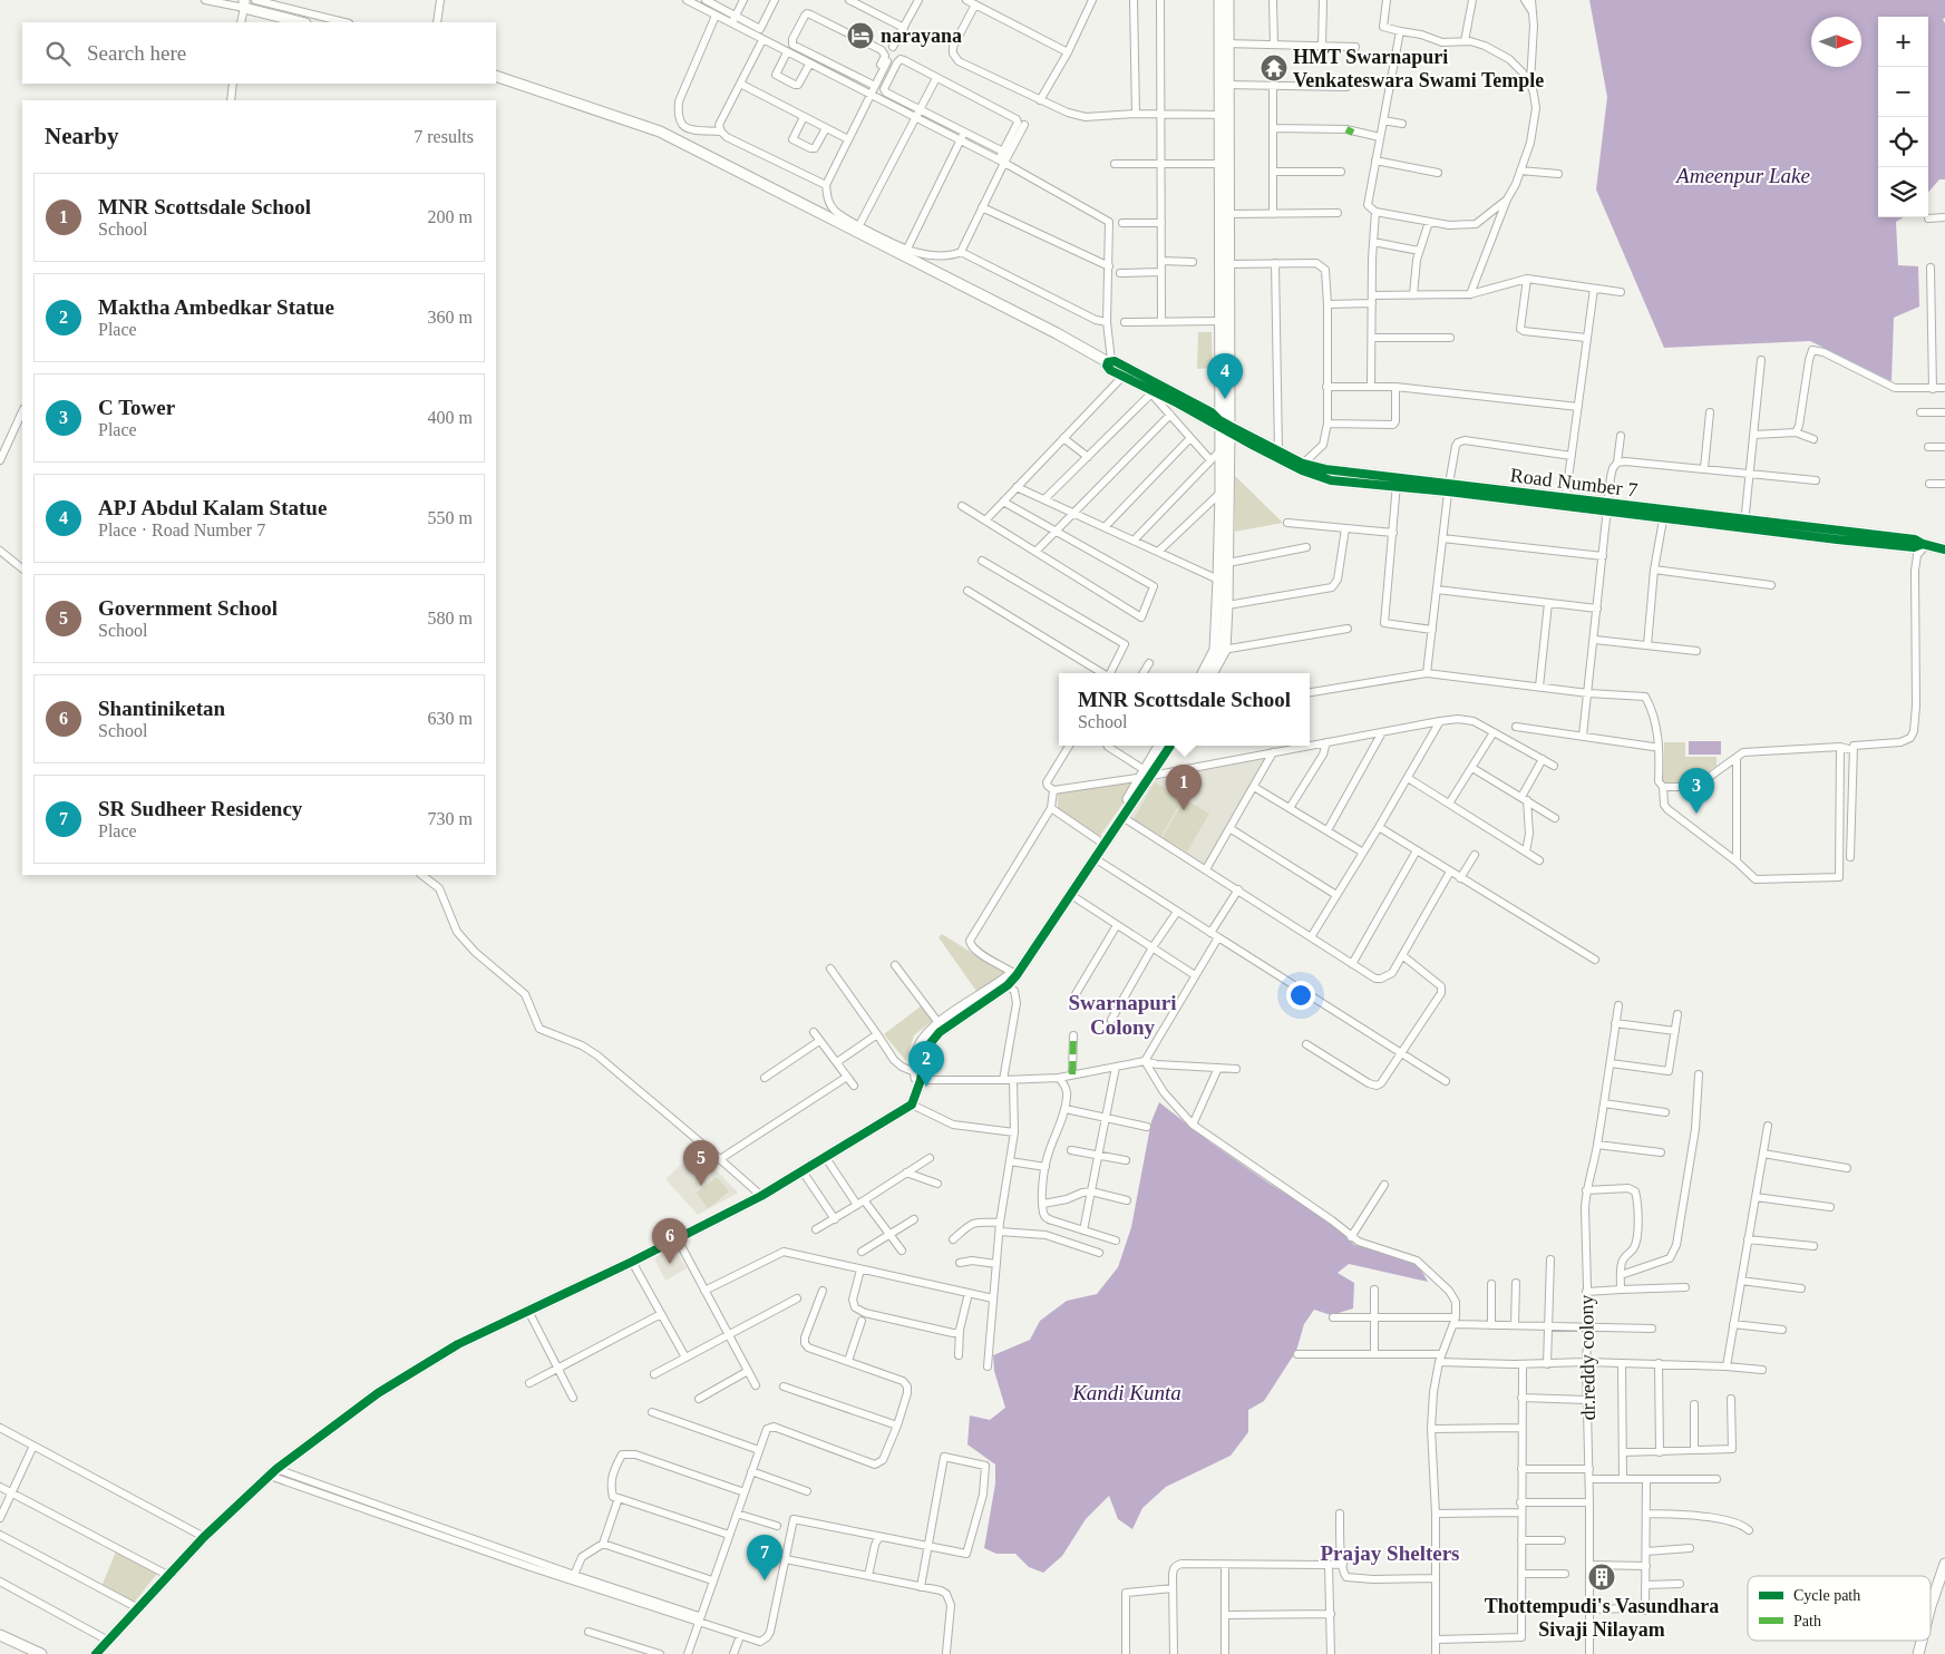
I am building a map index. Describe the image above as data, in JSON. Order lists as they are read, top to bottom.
{
  "streets": {
    "street": ["Road Number 7", "dr.reddy colony"]
  },
  "districts": ["Swarnapuri Colony", "Prajay Shelters"],
  "water": ["Ameenpur Lake", "Kandi Kunta"],
  "places": {
    "hotel": ["narayana"],
    "temple": ["HMT Swarnapuri Venkateswara Swami Temple"],
    "building": ["Thottempudi's Vasundhara Sivaji Nilayam"]
  },
  "legend": ["Cycle path", "Path"],
  "north": "right",
  "page": {
    "map_buttons": ["+", "−"],
    "search": "Search here",
    "heading": ["Nearby", "7 results"],
    "list": [
      {
        "mark": "1",
        "name": "MNR Scottsdale School",
        "note": "School",
        "value": "200 m"
      },
      {
        "mark": "2",
        "name": "Maktha Ambedkar Statue",
        "note": "Place",
        "value": "360 m"
      },
      {
        "mark": "3",
        "name": "C Tower",
        "note": "Place",
        "value": "400 m"
      },
      {
        "mark": "4",
        "name": "APJ Abdul Kalam Statue",
        "note": "Place · Road Number 7",
        "value": "550 m"
      },
      {
        "mark": "5",
        "name": "Government School",
        "note": "School",
        "value": "580 m"
      },
      {
        "mark": "6",
        "name": "Shantiniketan",
        "note": "School",
        "value": "630 m"
      },
      {
        "mark": "7",
        "name": "SR Sudheer Residency",
        "note": "Place",
        "value": "730 m"
      }
    ],
    "pins": [
      "4",
      "1",
      "3",
      "2",
      "5",
      "6",
      "7"
    ],
    "popup": ["MNR Scottsdale School", "School"]
  }
}
